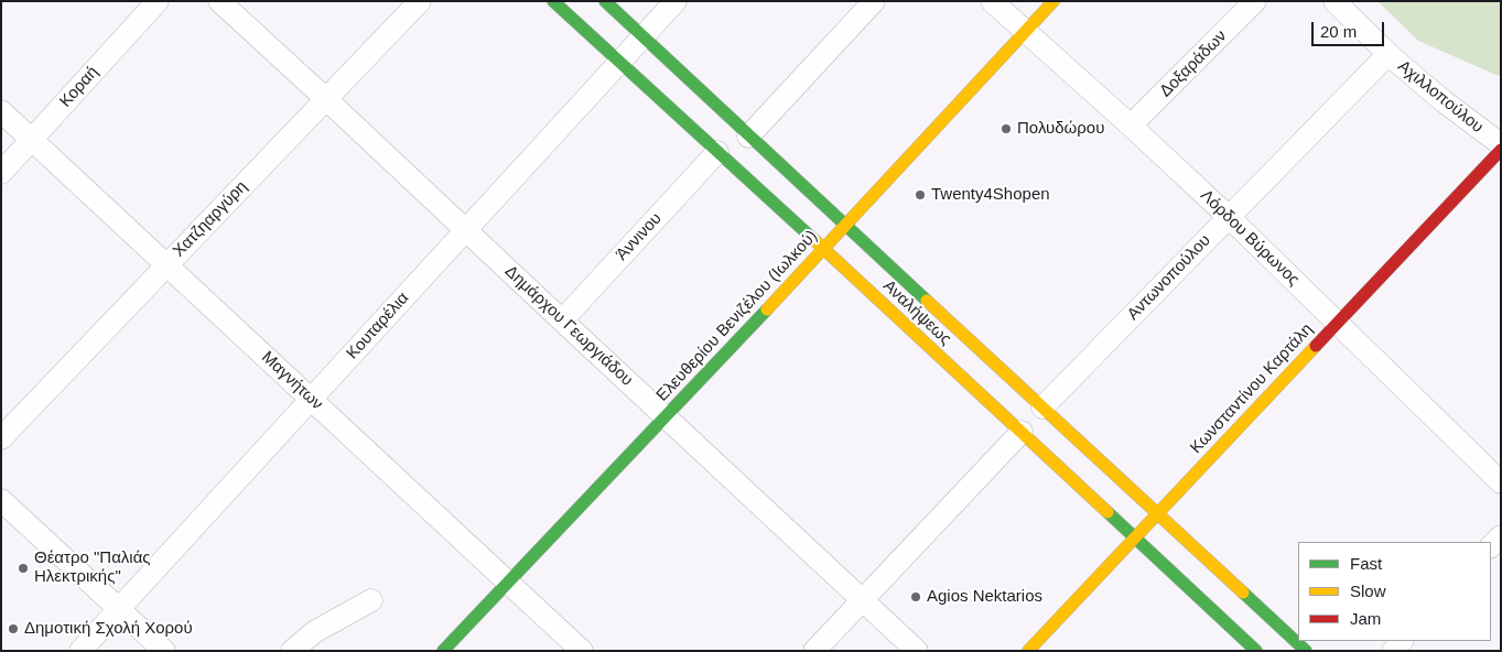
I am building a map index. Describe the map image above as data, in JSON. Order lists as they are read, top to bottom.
{
  "streets": {
    "main road": ["Αναλήψεως", "Ελευθερίου Βενιζέλου (Ιωλκού)", "Κωνσταντίνου Καρτάλη"],
    "street": [
      "Δοξαράδων",
      "Κοραή",
      "Αχιλλοπούλου",
      "Χατζηαργύρη",
      "Άννινου",
      "Λόρδου Βύρωνος",
      "Αντωνοπούλου",
      "Κουταρέλια",
      "Δημάρχου Γεωργιάδου",
      "Μαγνήτων"
    ]
  },
  "crossings": [
    ["Δοξαράδων", "Λόρδου Βύρωνος"],
    ["Κοραή", "Μαγνήτων"],
    ["Αχιλλοπούλου", "Αντωνοπούλου"],
    ["Χατζηαργύρη", "Δημάρχου Γεωργιάδου"],
    ["Χατζηαργύρη", "Μαγνήτων"],
    ["Άννινου", "Αναλήψεως"],
    ["Άννινου", "Δημάρχου Γεωργιάδου"],
    ["Λόρδου Βύρωνος", "Αντωνοπούλου"],
    ["Λόρδου Βύρωνος", "Ελευθερίου Βενιζέλου (Ιωλκού)"],
    ["Λόρδου Βύρωνος", "Κωνσταντίνου Καρτάλη"],
    ["Αντωνοπούλου", "Αναλήψεως"],
    ["Αναλήψεως", "Ελευθερίου Βενιζέλου (Ιωλκού)"],
    ["Αναλήψεως", "Κουταρέλια"],
    ["Αναλήψεως", "Κωνσταντίνου Καρτάλη"],
    ["Ελευθερίου Βενιζέλου (Ιωλκού)", "Δημάρχου Γεωργιάδου"],
    ["Ελευθερίου Βενιζέλου (Ιωλκού)", "Μαγνήτων"],
    ["Κουταρέλια", "Δημάρχου Γεωργιάδου"],
    ["Κουταρέλια", "Μαγνήτων"]
  ],
  "places": [
    "Πολυδώρου",
    "Twenty4Shopen",
    "Θέατρο \"Παλιάς Ηλεκτρικής\"",
    "Agios Nektarios",
    "Δημοτική Σχολή Χορού"
  ],
  "legend": ["Fast", "Slow", "Jam"],
  "scale_bar": "20 m"
}
